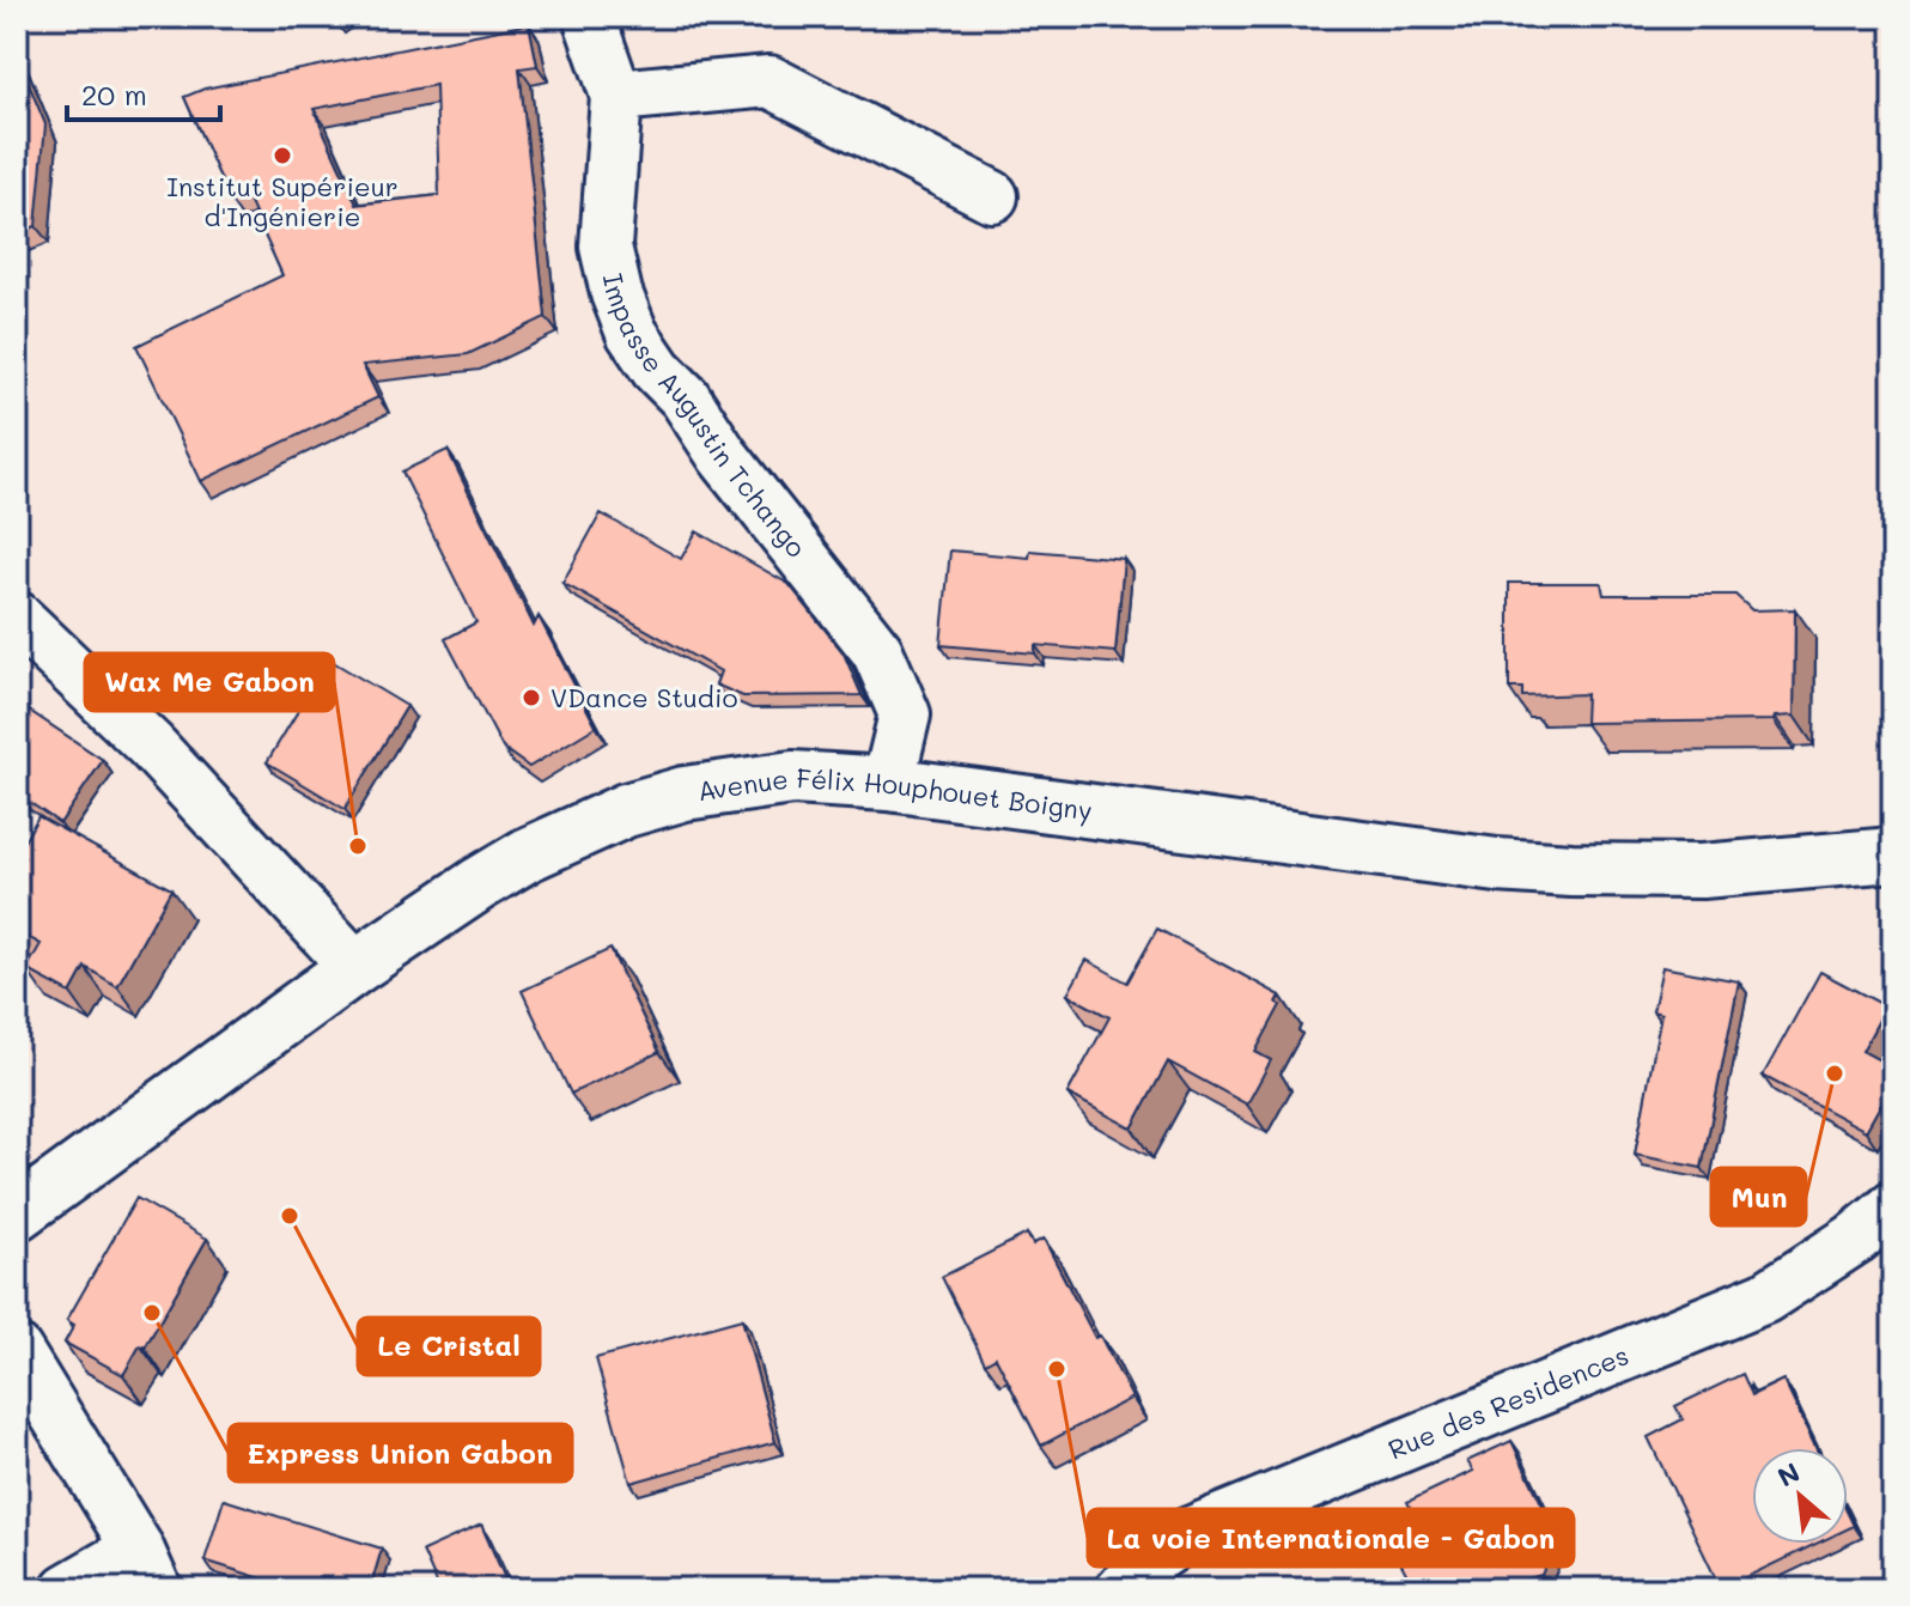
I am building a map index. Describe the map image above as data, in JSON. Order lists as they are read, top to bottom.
{
  "streets": {
    "main road": ["Avenue Félix Houphouet Boigny"],
    "street": ["Impasse Augustin Tchango", "Rue des Residences"]
  },
  "crossings": [
    ["Impasse Augustin Tchango", "Avenue Félix Houphouet Boigny"]
  ],
  "places": [
    "Institut Supérieur d'Ingénierie",
    "VDance Studio",
    "Wax Me Gabon",
    "Mun",
    "Le Cristal",
    "Express Union Gabon",
    "La voie Internationale - Gabon"
  ],
  "scale_bar": "20 m",
  "north": "top left"
}
